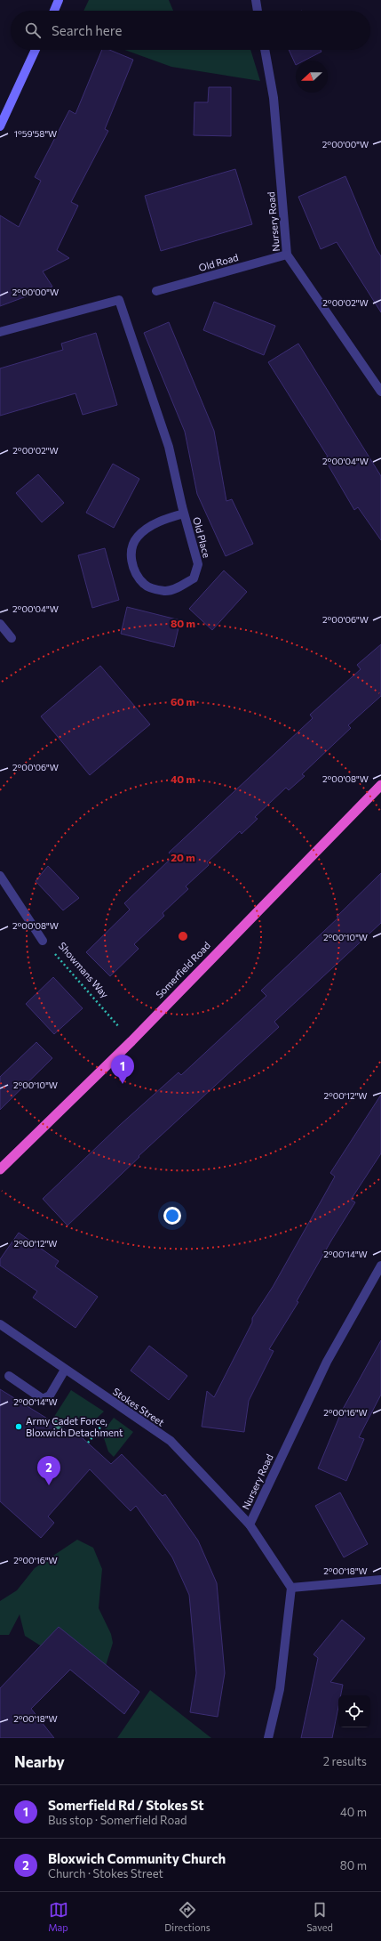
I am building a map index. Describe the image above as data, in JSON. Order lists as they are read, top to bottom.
{
  "streets": {
    "highway": ["Somerfield Road"],
    "street": [
      "Nursery Road",
      "Old Road",
      "Old Place",
      "Stokes Street"
    ],
    "path": ["Showmans Way"]
  },
  "crossings": [
    ["Nursery Road", "Old Road"],
    ["Nursery Road", "Stokes Street"],
    ["Showmans Way", "Somerfield Road"]
  ],
  "places": ["Army Cadet Force, Bloxwich Detachment"],
  "north": "left",
  "page": {
    "search": "Search here",
    "pins": ["1", "2"],
    "heading": ["Nearby", "2 results"],
    "list": [
      {
        "mark": "1",
        "name": "Somerfield Rd / Stokes St",
        "note": "Bus stop · Somerfield Road",
        "value": "40 m"
      },
      {
        "mark": "2",
        "name": "Bloxwich Community Church",
        "note": "Church · Stokes Street",
        "value": "80 m"
      }
    ],
    "nav": ["Map", "Directions", "Saved"]
  },
  "coordinates": [
    "1°59'58\"W",
    "2°00'00\"W",
    "2°00'02\"W",
    "2°00'04\"W",
    "2°00'06\"W",
    "2°00'08\"W",
    "2°00'10\"W",
    "2°00'12\"W",
    "2°00'14\"W",
    "2°00'16\"W",
    "2°00'18\"W"
  ],
  "rings": [
    "80 m",
    "60 m",
    "40 m",
    "20 m"
  ]
}
